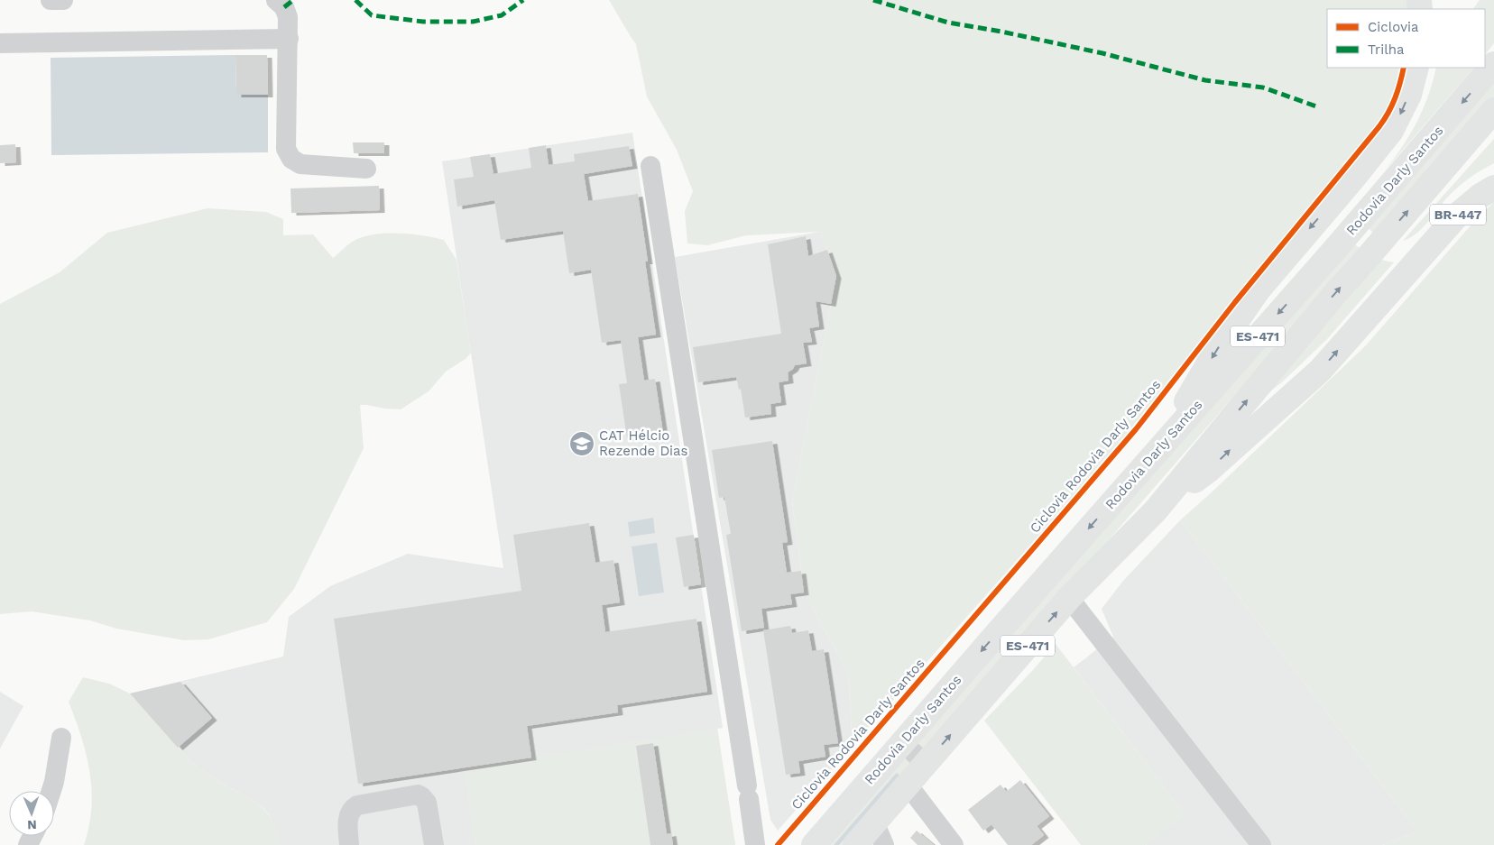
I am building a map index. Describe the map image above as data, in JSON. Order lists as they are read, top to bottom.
{
  "streets": {
    "main road": ["Rodovia Darly Santos", "BR-447", "ES-471"],
    "cycle path": ["Ciclovia Rodovia Darly Santos"]
  },
  "crossings": [
    ["BR-447", "ES-471"]
  ],
  "places": {
    "school or university": ["CAT Hélcio Rezende Dias"]
  },
  "legend": ["Ciclovia", "Trilha"],
  "north": "bottom"
}
